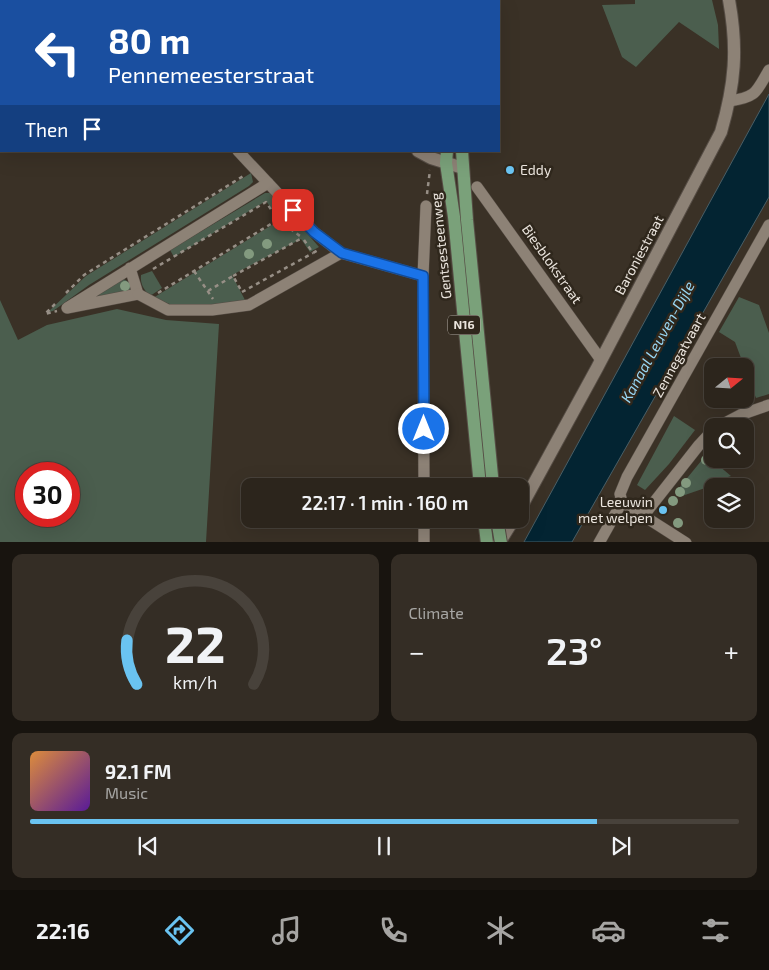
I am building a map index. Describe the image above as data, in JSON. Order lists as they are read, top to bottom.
{
  "streets": {
    "main road": ["Gentsesteenweg", "Baroniestraat", "N16"],
    "street": ["Biesblokstraat", "Zennegatvaart"]
  },
  "crossings": [
    ["Baroniestraat", "Biesblokstraat"]
  ],
  "water": ["Kanaal Leuven-Dijle"],
  "places": ["Eddy", "Leeuwin met welpen"],
  "north": "right",
  "page": {
    "turn": ["80 m", "Pennemeesterstraat"],
    "then": "Then",
    "limit": "30",
    "trip": "22:17 · 1 min · 160 m",
    "tile": "Climate",
    "heat": ["−", "23°", "+"],
    "song": ["92.1 FM", "Music"],
    "tabs": "22:16",
    "gauge": ["22", "km/h"]
  }
}
